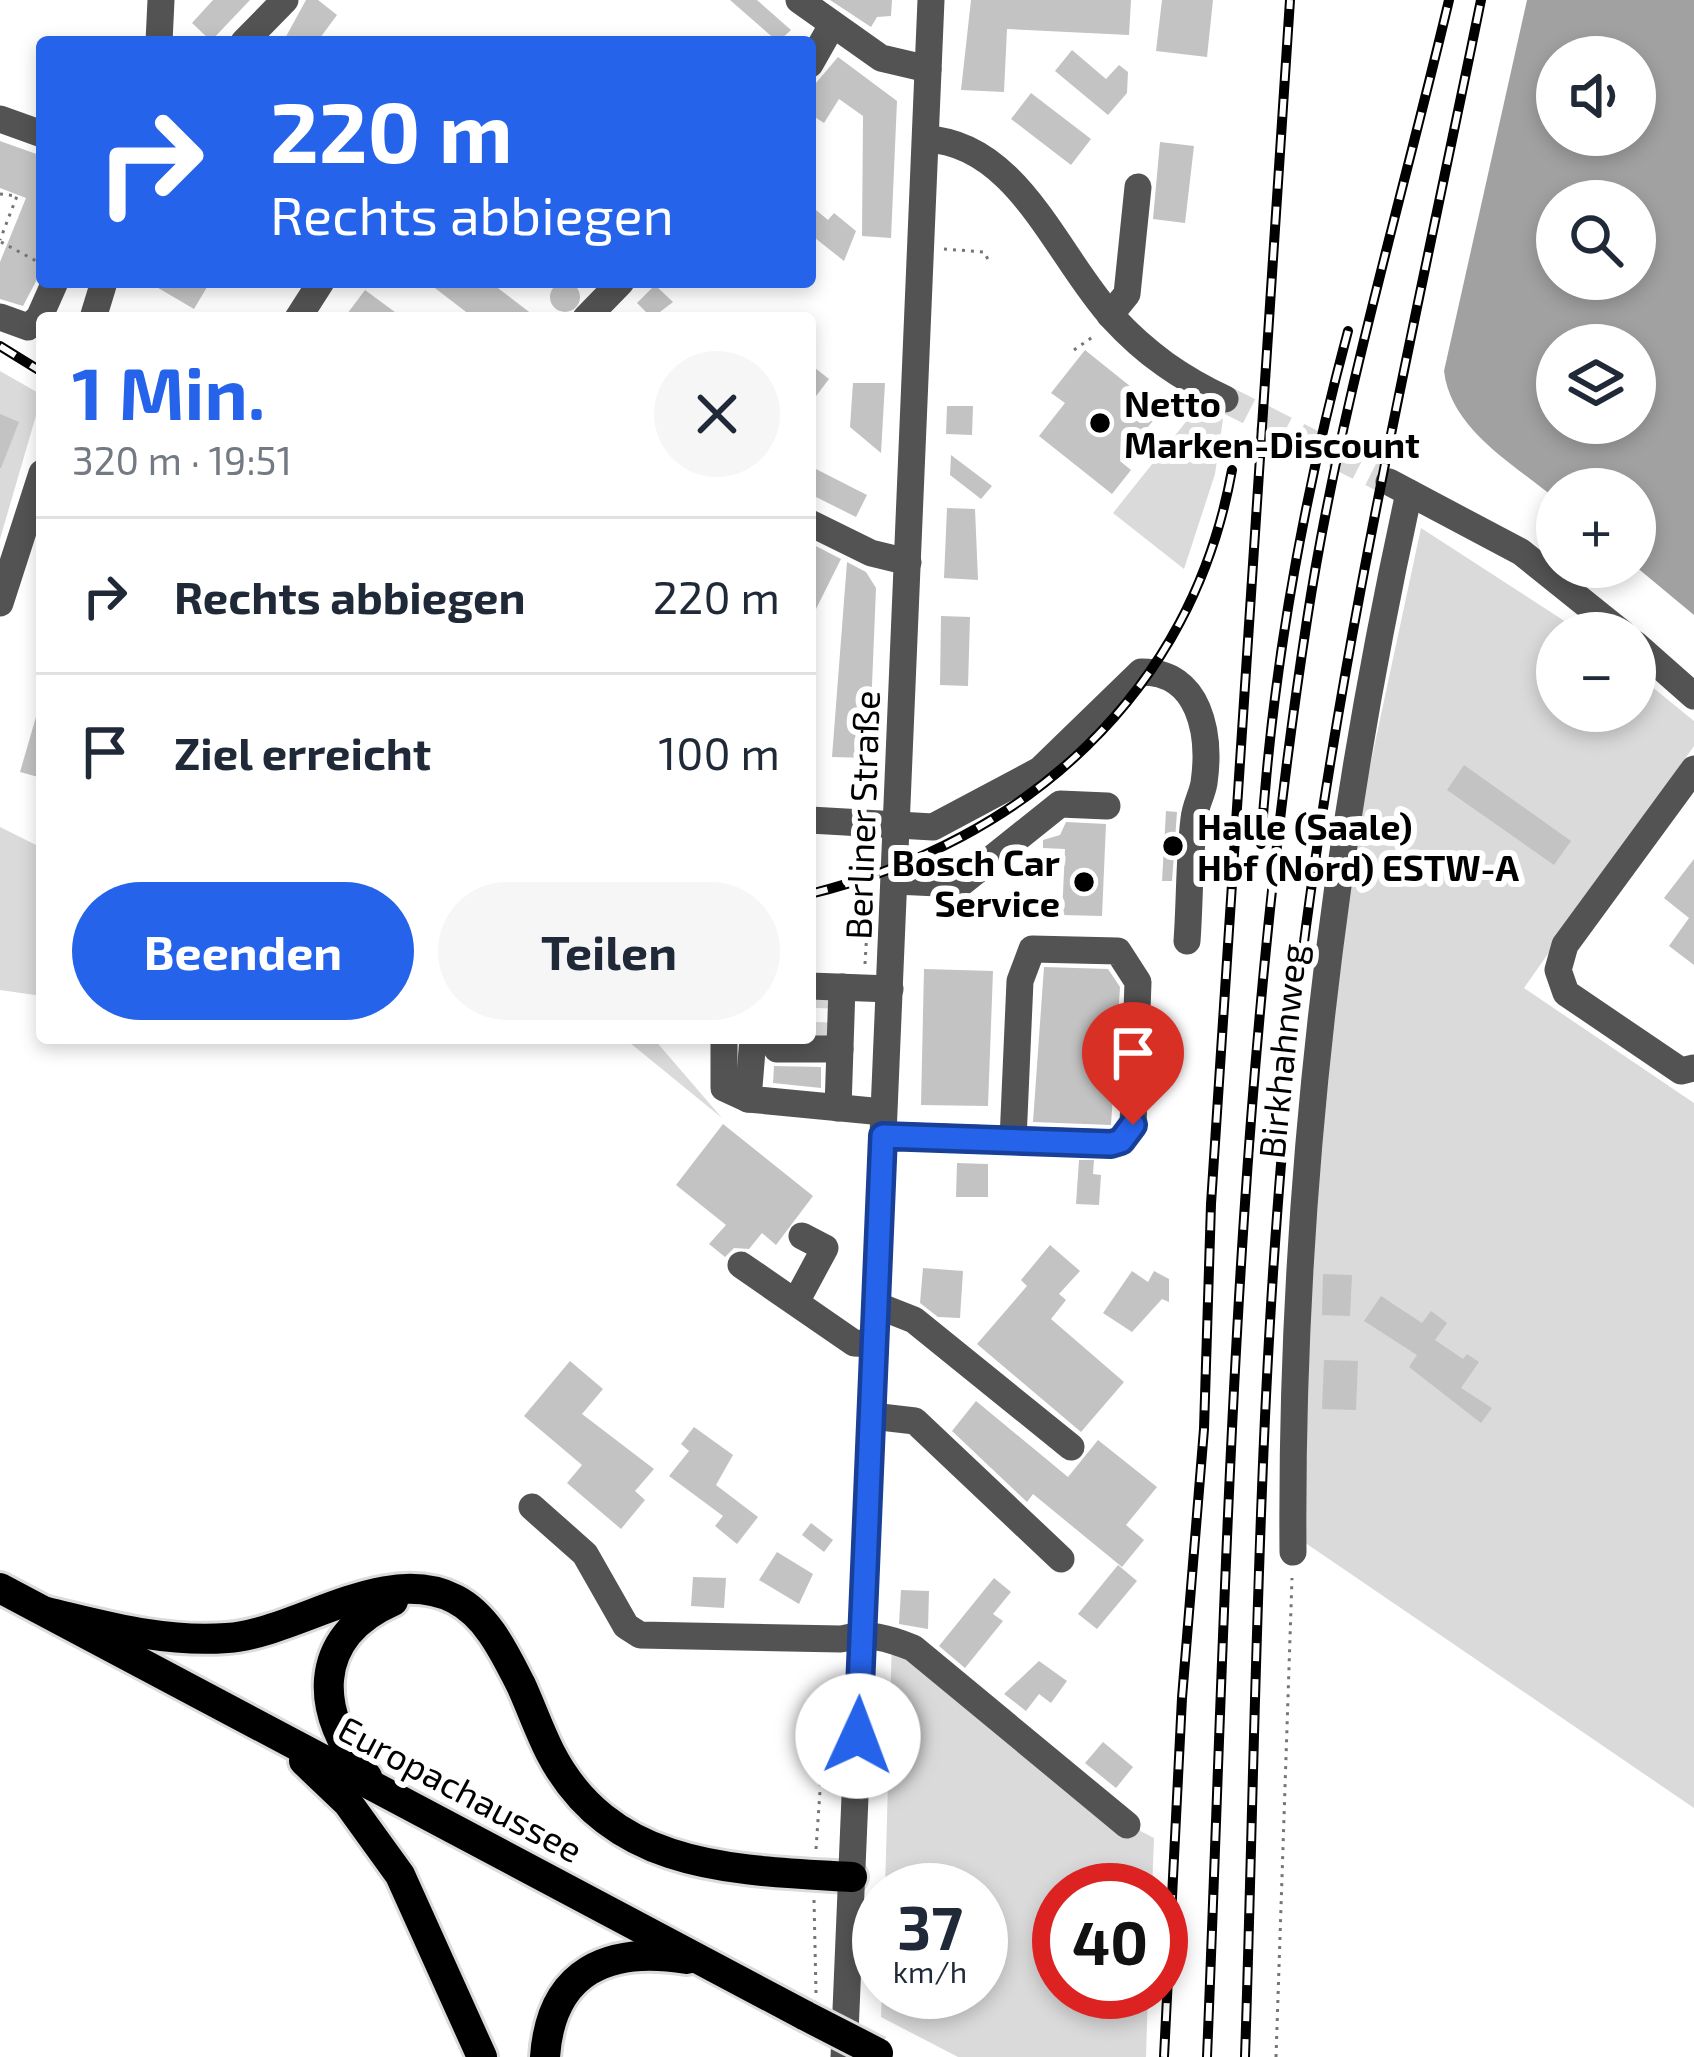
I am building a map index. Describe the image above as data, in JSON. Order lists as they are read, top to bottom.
{
  "streets": {
    "main road": ["Europachaussee"],
    "street": ["Berliner Straße", "Birkhahnweg"]
  },
  "places": ["Netto Marken-Discount", "Halle (Saale) Hbf (Nord) ESTW-A", "Bosch Car Service"],
  "page": {
    "map_buttons": ["+", "−"],
    "turn": ["220 m", "Rechts abbiegen"],
    "heading": ["1 Min.", "320 m · 19:51"],
    "list": [
      {
        "name": "Rechts abbiegen",
        "value": "220 m"
      },
      {
        "name": "Ziel erreicht",
        "value": "100 m"
      }
    ],
    "buttons": ["Beenden", "Teilen"],
    "speed": "37 km/h",
    "limit": "40"
  }
}
